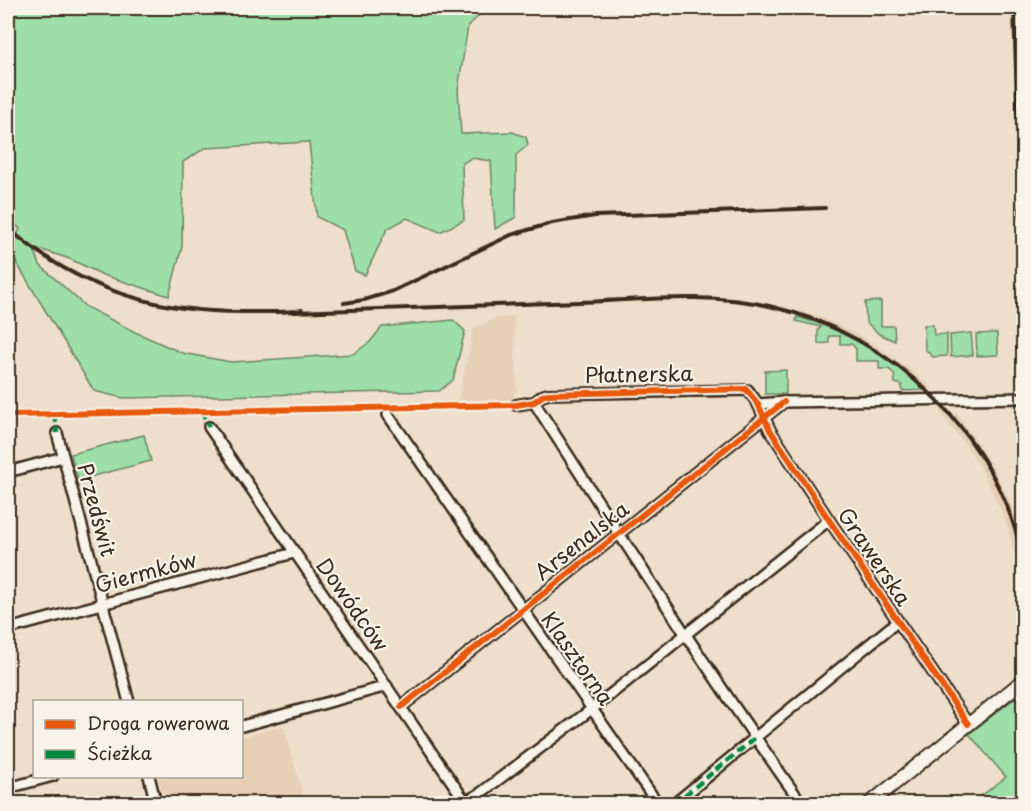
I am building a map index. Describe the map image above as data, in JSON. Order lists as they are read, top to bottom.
{
  "streets": {
    "street": [
      "Płatnerska",
      "Przedświt",
      "Arsenalska",
      "Grawerska",
      "Giermków",
      "Dowódców",
      "Klasztorna"
    ]
  },
  "crossings": [
    ["Płatnerska", "Grawerska"],
    ["Przedświt", "Giermków"],
    ["Arsenalska", "Grawerska"],
    ["Arsenalska", "Dowódców"],
    ["Arsenalska", "Klasztorna"],
    ["Giermków", "Dowódców"]
  ],
  "legend": ["Droga rowerowa", "Ścieżka"]
}
